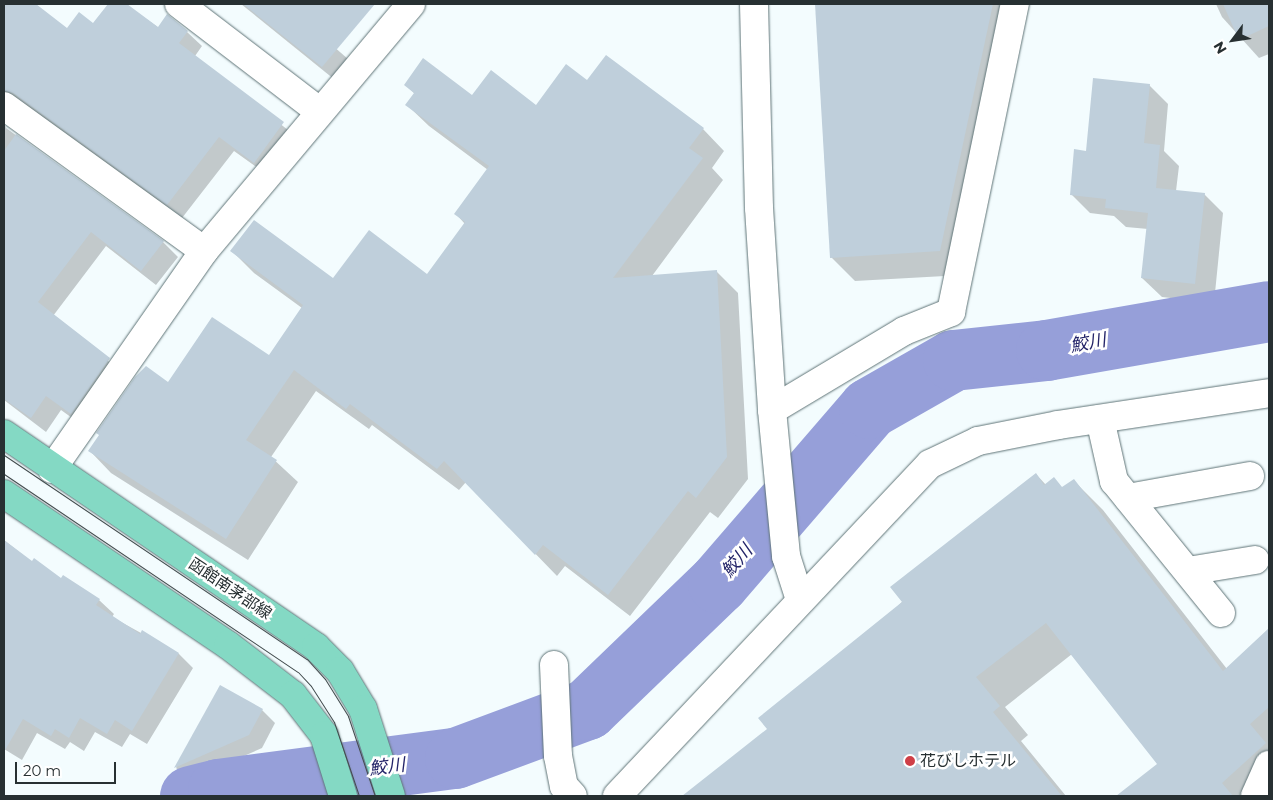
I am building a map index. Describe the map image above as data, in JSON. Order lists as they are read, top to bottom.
{
  "streets": {
    "main road": ["函館南茅部線"]
  },
  "water": ["鮫川"],
  "places": ["花びしホテル"],
  "scale_bar": "20 m",
  "north": "bottom left"
}
